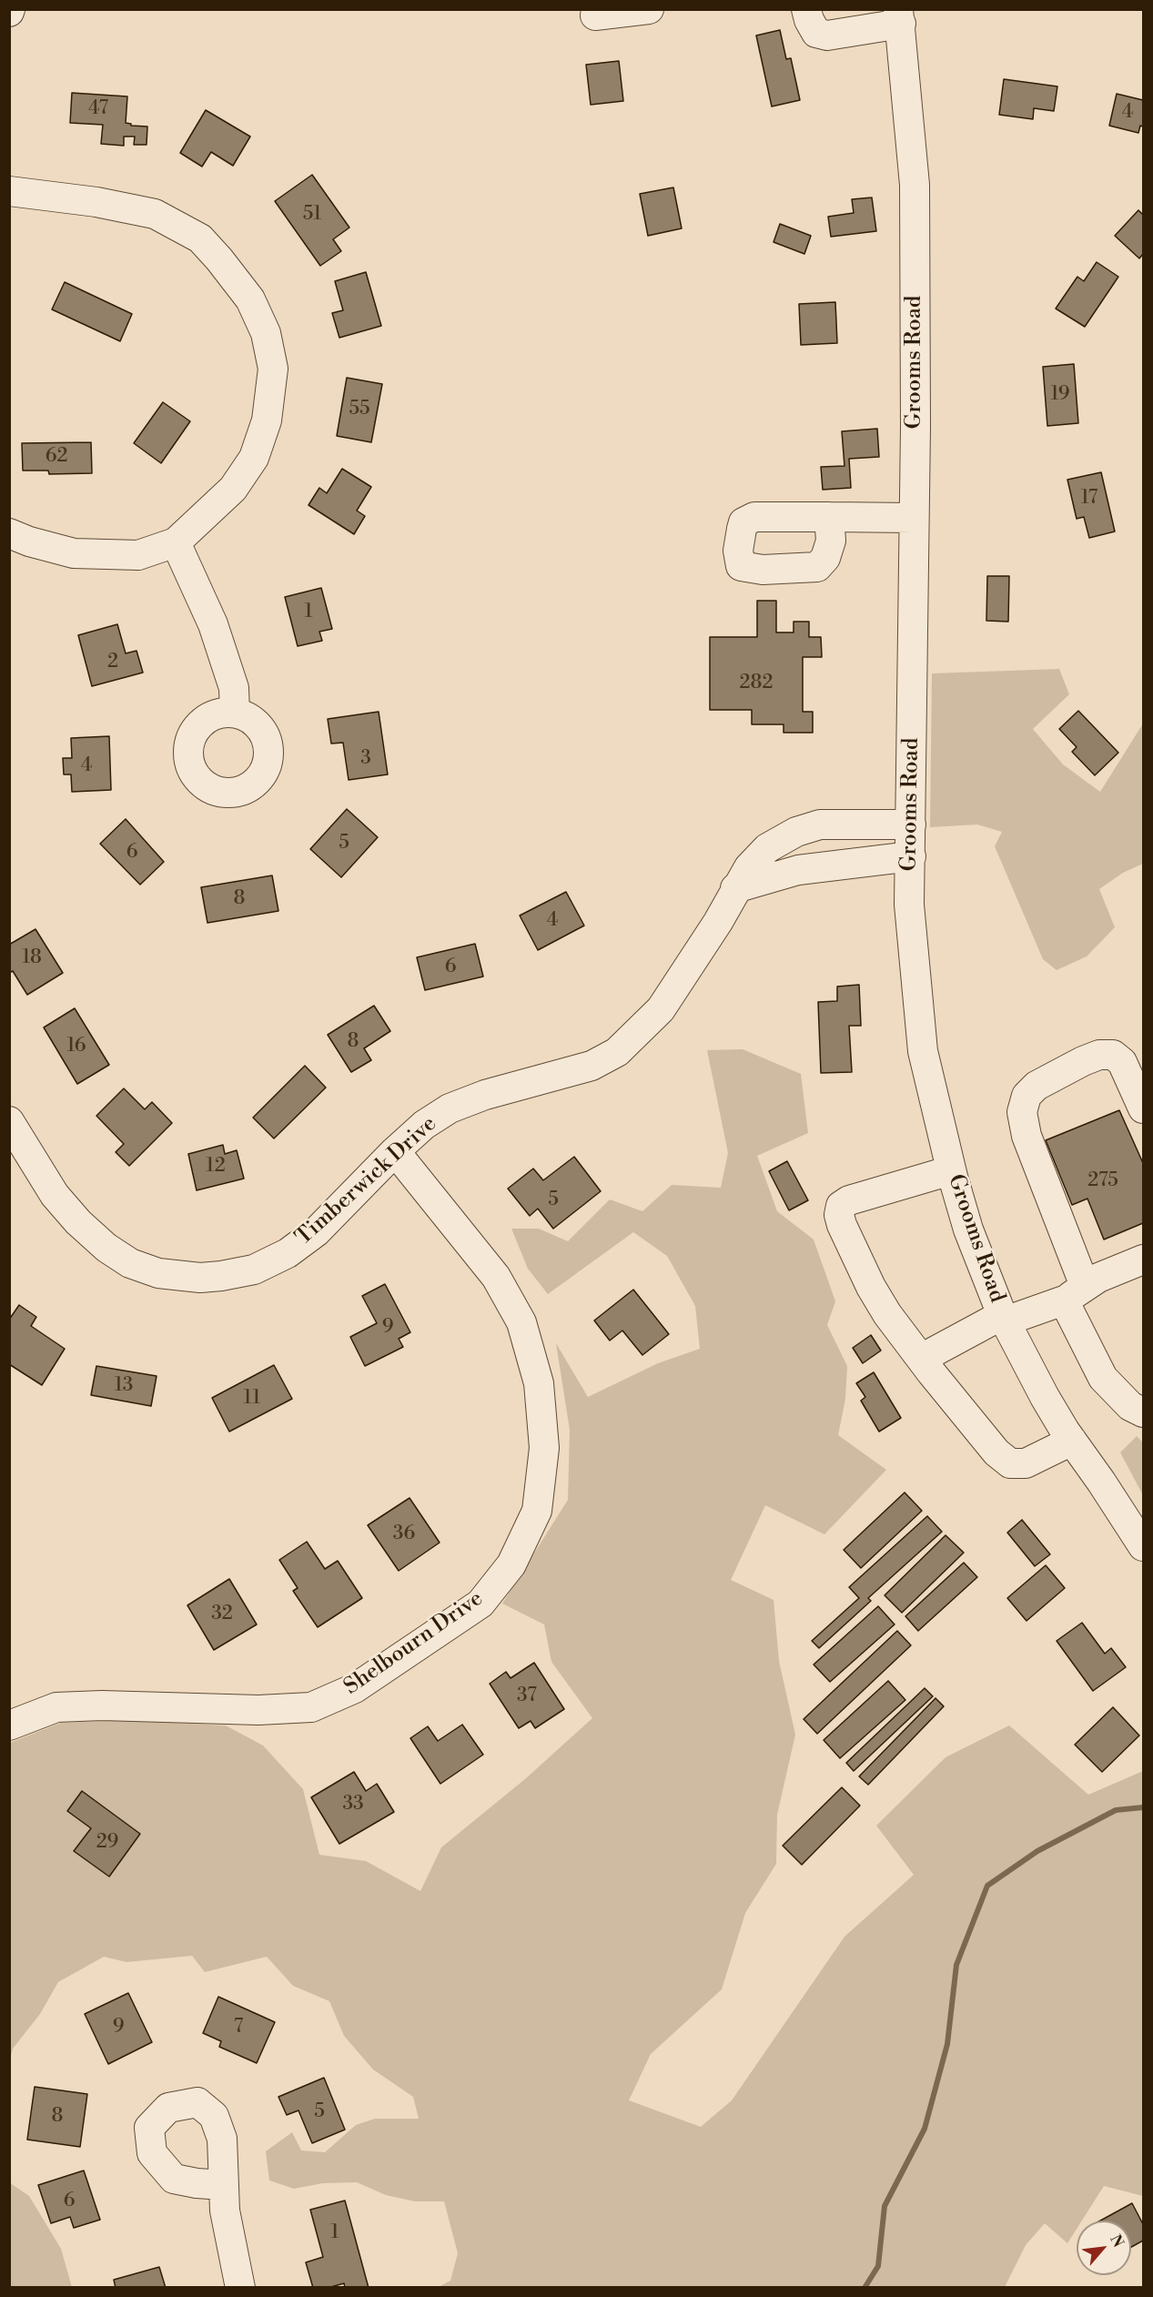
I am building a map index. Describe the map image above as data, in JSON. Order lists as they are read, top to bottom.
{
  "streets": {
    "street": ["Grooms Road", "Timberwick Drive", "Shelbourn Drive"]
  },
  "crossings": [
    ["Grooms Road", "Timberwick Drive"],
    ["Timberwick Drive", "Shelbourn Drive"]
  ],
  "house_numbers": [
    "47",
    "4",
    "51",
    "19",
    "55",
    "62",
    "17",
    "1",
    "2",
    "282",
    "3",
    "4",
    "5",
    "6",
    "8",
    "4",
    "18",
    "6",
    "8",
    "16",
    "12",
    "275",
    "5",
    "9",
    "13",
    "11",
    "36",
    "32",
    "37",
    "33",
    "29",
    "9",
    "7",
    "5",
    "8",
    "6",
    "1"
  ],
  "north": "top right"
}
